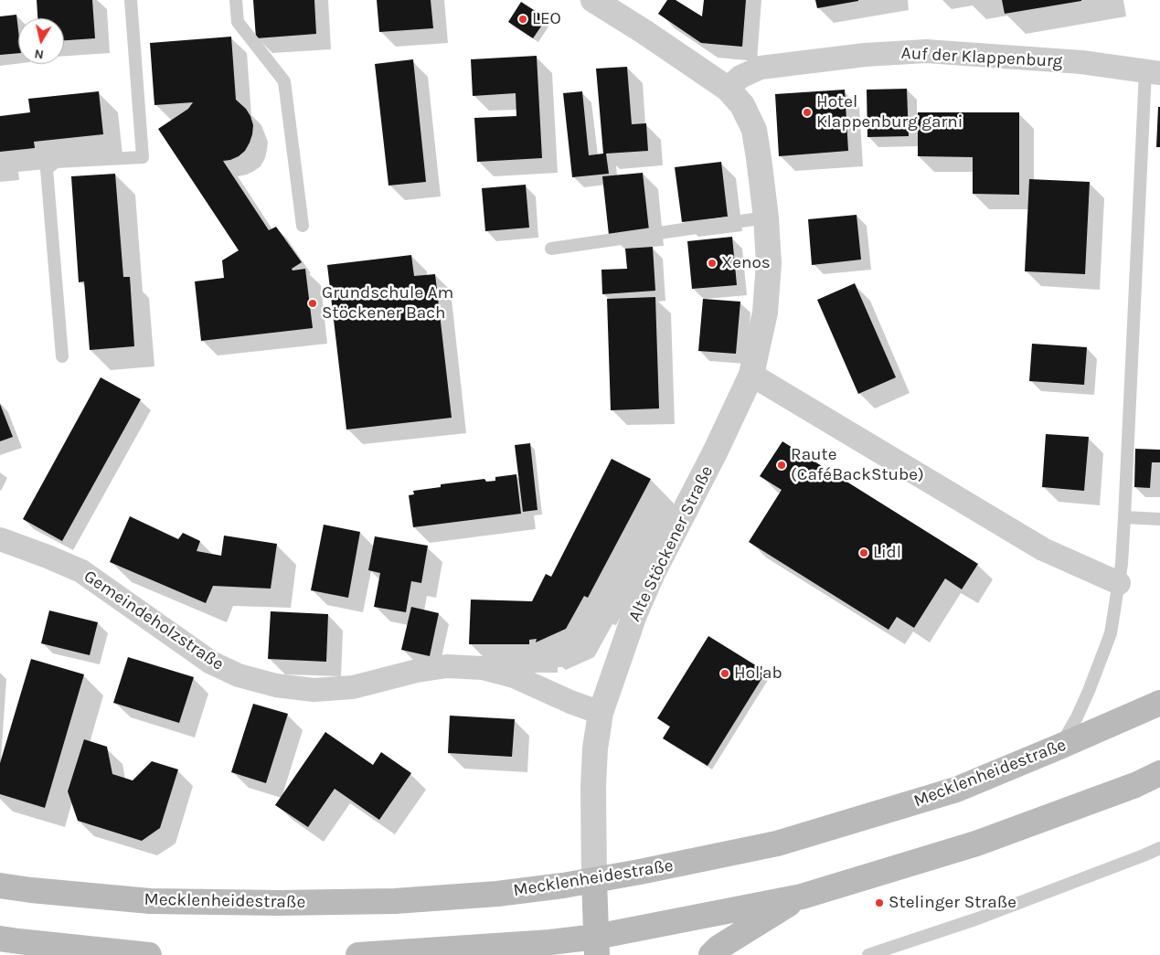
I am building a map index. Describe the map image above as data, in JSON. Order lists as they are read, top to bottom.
{
  "streets": {
    "main road": ["Mecklenheidestraße"],
    "street": ["Auf der Klappenburg", "Alte Stöckener Straße", "Gemeindeholzstraße"]
  },
  "crossings": [
    ["Auf der Klappenburg", "Alte Stöckener Straße"],
    ["Alte Stöckener Straße", "Gemeindeholzstraße"],
    ["Alte Stöckener Straße", "Mecklenheidestraße"]
  ],
  "places": [
    "LEO",
    "Hotel Klappenburg garni",
    "Xenos",
    "Grundschule Am Stöckener Bach",
    "Raute (CaféBackStube)",
    "Lidl",
    "Hol'ab",
    "Stelinger Straße"
  ],
  "north": "bottom"
}
